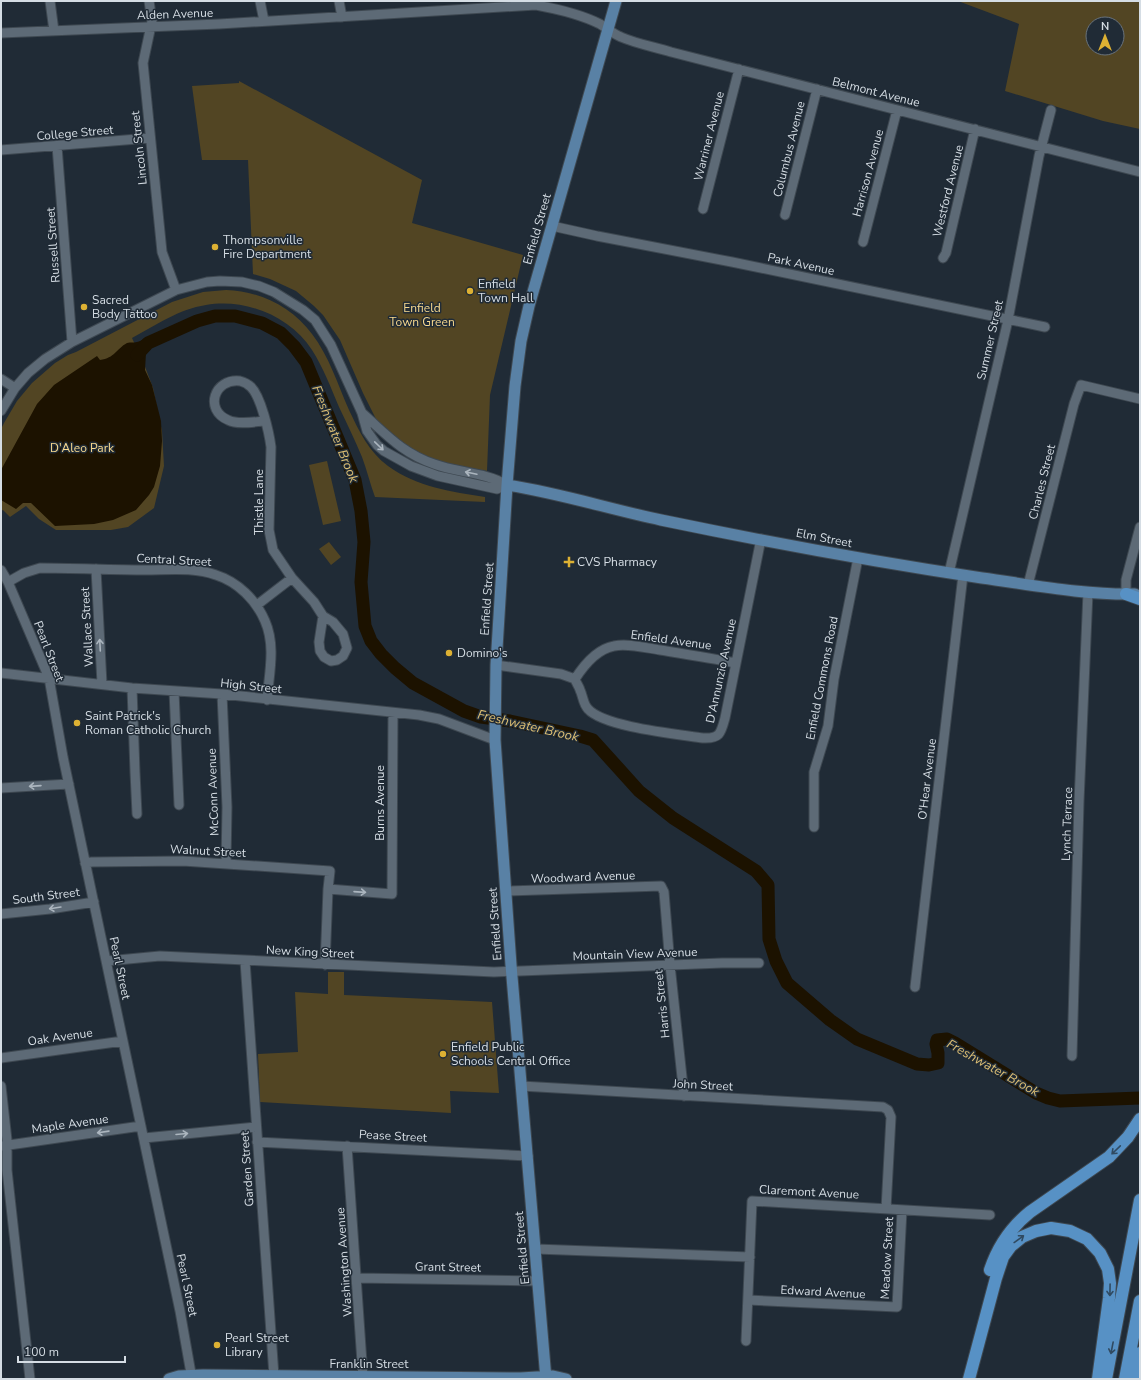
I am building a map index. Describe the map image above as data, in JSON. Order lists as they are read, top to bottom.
{
  "streets": {
    "main road": ["Enfield Street", "Elm Street", "Franklin Street"],
    "street": [
      "Alden Avenue",
      "Belmont Avenue",
      "College Street",
      "Warriner Avenue",
      "Lincoln Street",
      "Columbus Avenue",
      "Harrison Avenue",
      "Westford Avenue",
      "Russell Street",
      "Park Avenue",
      "Summer Street",
      "Charles Street",
      "Thistle Lane",
      "Central Street",
      "Wallace Street",
      "Enfield Avenue",
      "Pearl Street",
      "D'Annunzio Avenue",
      "Enfield Commons Road",
      "High Street",
      "O'Hear Avenue",
      "McConn Avenue",
      "Burns Avenue",
      "Lynch Terrace",
      "Walnut Street",
      "Woodward Avenue",
      "South Street",
      "New King Street",
      "Mountain View Avenue",
      "Harris Street",
      "Oak Avenue",
      "John Street",
      "Maple Avenue",
      "Pease Street",
      "Garden Street",
      "Claremont Avenue",
      "Meadow Street",
      "Washington Avenue",
      "Grant Street",
      "Edward Avenue"
    ]
  },
  "crossings": [
    ["Alden Avenue", "Belmont Avenue"],
    ["Alden Avenue", "Lincoln Street"],
    ["Alden Avenue", "Enfield Street"],
    ["Belmont Avenue", "Warriner Avenue"],
    ["Belmont Avenue", "Columbus Avenue"],
    ["Belmont Avenue", "Harrison Avenue"],
    ["Belmont Avenue", "Westford Avenue"],
    ["Belmont Avenue", "Enfield Street"],
    ["Belmont Avenue", "Summer Street"],
    ["College Street", "Lincoln Street"],
    ["College Street", "Russell Street"],
    ["Enfield Street", "Park Avenue"],
    ["Enfield Street", "Elm Street"],
    ["Enfield Street", "High Street"],
    ["Enfield Street", "Woodward Avenue"],
    ["Enfield Street", "New King Street"],
    ["Enfield Street", "Mountain View Avenue"],
    ["Enfield Street", "John Street"],
    ["Enfield Street", "Pease Street"],
    ["Enfield Street", "Grant Street"],
    ["Enfield Street", "Franklin Street"],
    ["Park Avenue", "Summer Street"],
    ["Summer Street", "Elm Street"],
    ["Charles Street", "Elm Street"],
    ["Elm Street", "D'Annunzio Avenue"],
    ["Elm Street", "Enfield Commons Road"],
    ["Elm Street", "O'Hear Avenue"],
    ["Elm Street", "Lynch Terrace"],
    ["Central Street", "Wallace Street"],
    ["Central Street", "Pearl Street"],
    ["Central Street", "High Street"],
    ["Wallace Street", "High Street"],
    ["Enfield Avenue", "D'Annunzio Avenue"],
    ["Pearl Street", "High Street"],
    ["Pearl Street", "Walnut Street"],
    ["Pearl Street", "South Street"],
    ["Pearl Street", "New King Street"],
    ["Pearl Street", "Oak Avenue"],
    ["Pearl Street", "Maple Avenue"],
    ["Pearl Street", "Franklin Street"],
    ["High Street", "McConn Avenue"],
    ["High Street", "Burns Avenue"],
    ["McConn Avenue", "Walnut Street"],
    ["Burns Avenue", "Walnut Street"],
    ["Woodward Avenue", "Harris Street"],
    ["New King Street", "Mountain View Avenue"],
    ["New King Street", "Garden Street"],
    ["Mountain View Avenue", "Harris Street"],
    ["Harris Street", "John Street"],
    ["John Street", "Meadow Street"],
    ["Pease Street", "Garden Street"],
    ["Pease Street", "Washington Avenue"],
    ["Garden Street", "Franklin Street"],
    ["Claremont Avenue", "Meadow Street"],
    ["Meadow Street", "Edward Avenue"],
    ["Washington Avenue", "Grant Street"],
    ["Washington Avenue", "Franklin Street"]
  ],
  "one_way": ["Wallace Street", "South Street", "Maple Avenue"],
  "water": ["Freshwater Brook"],
  "parks": ["Enfield Town Green", "D'Aleo Park"],
  "places": {
    "other": [
      "Thompsonville Fire Department",
      "Enfield Town Hall",
      "Sacred Body Tattoo",
      "Domino's",
      "Saint Patrick's Roman Catholic Church",
      "Enfield Public Schools Central Office",
      "Pearl Street Library"
    ],
    "health": ["CVS Pharmacy"]
  },
  "scale_bar": "100 m",
  "north": "top"
}
